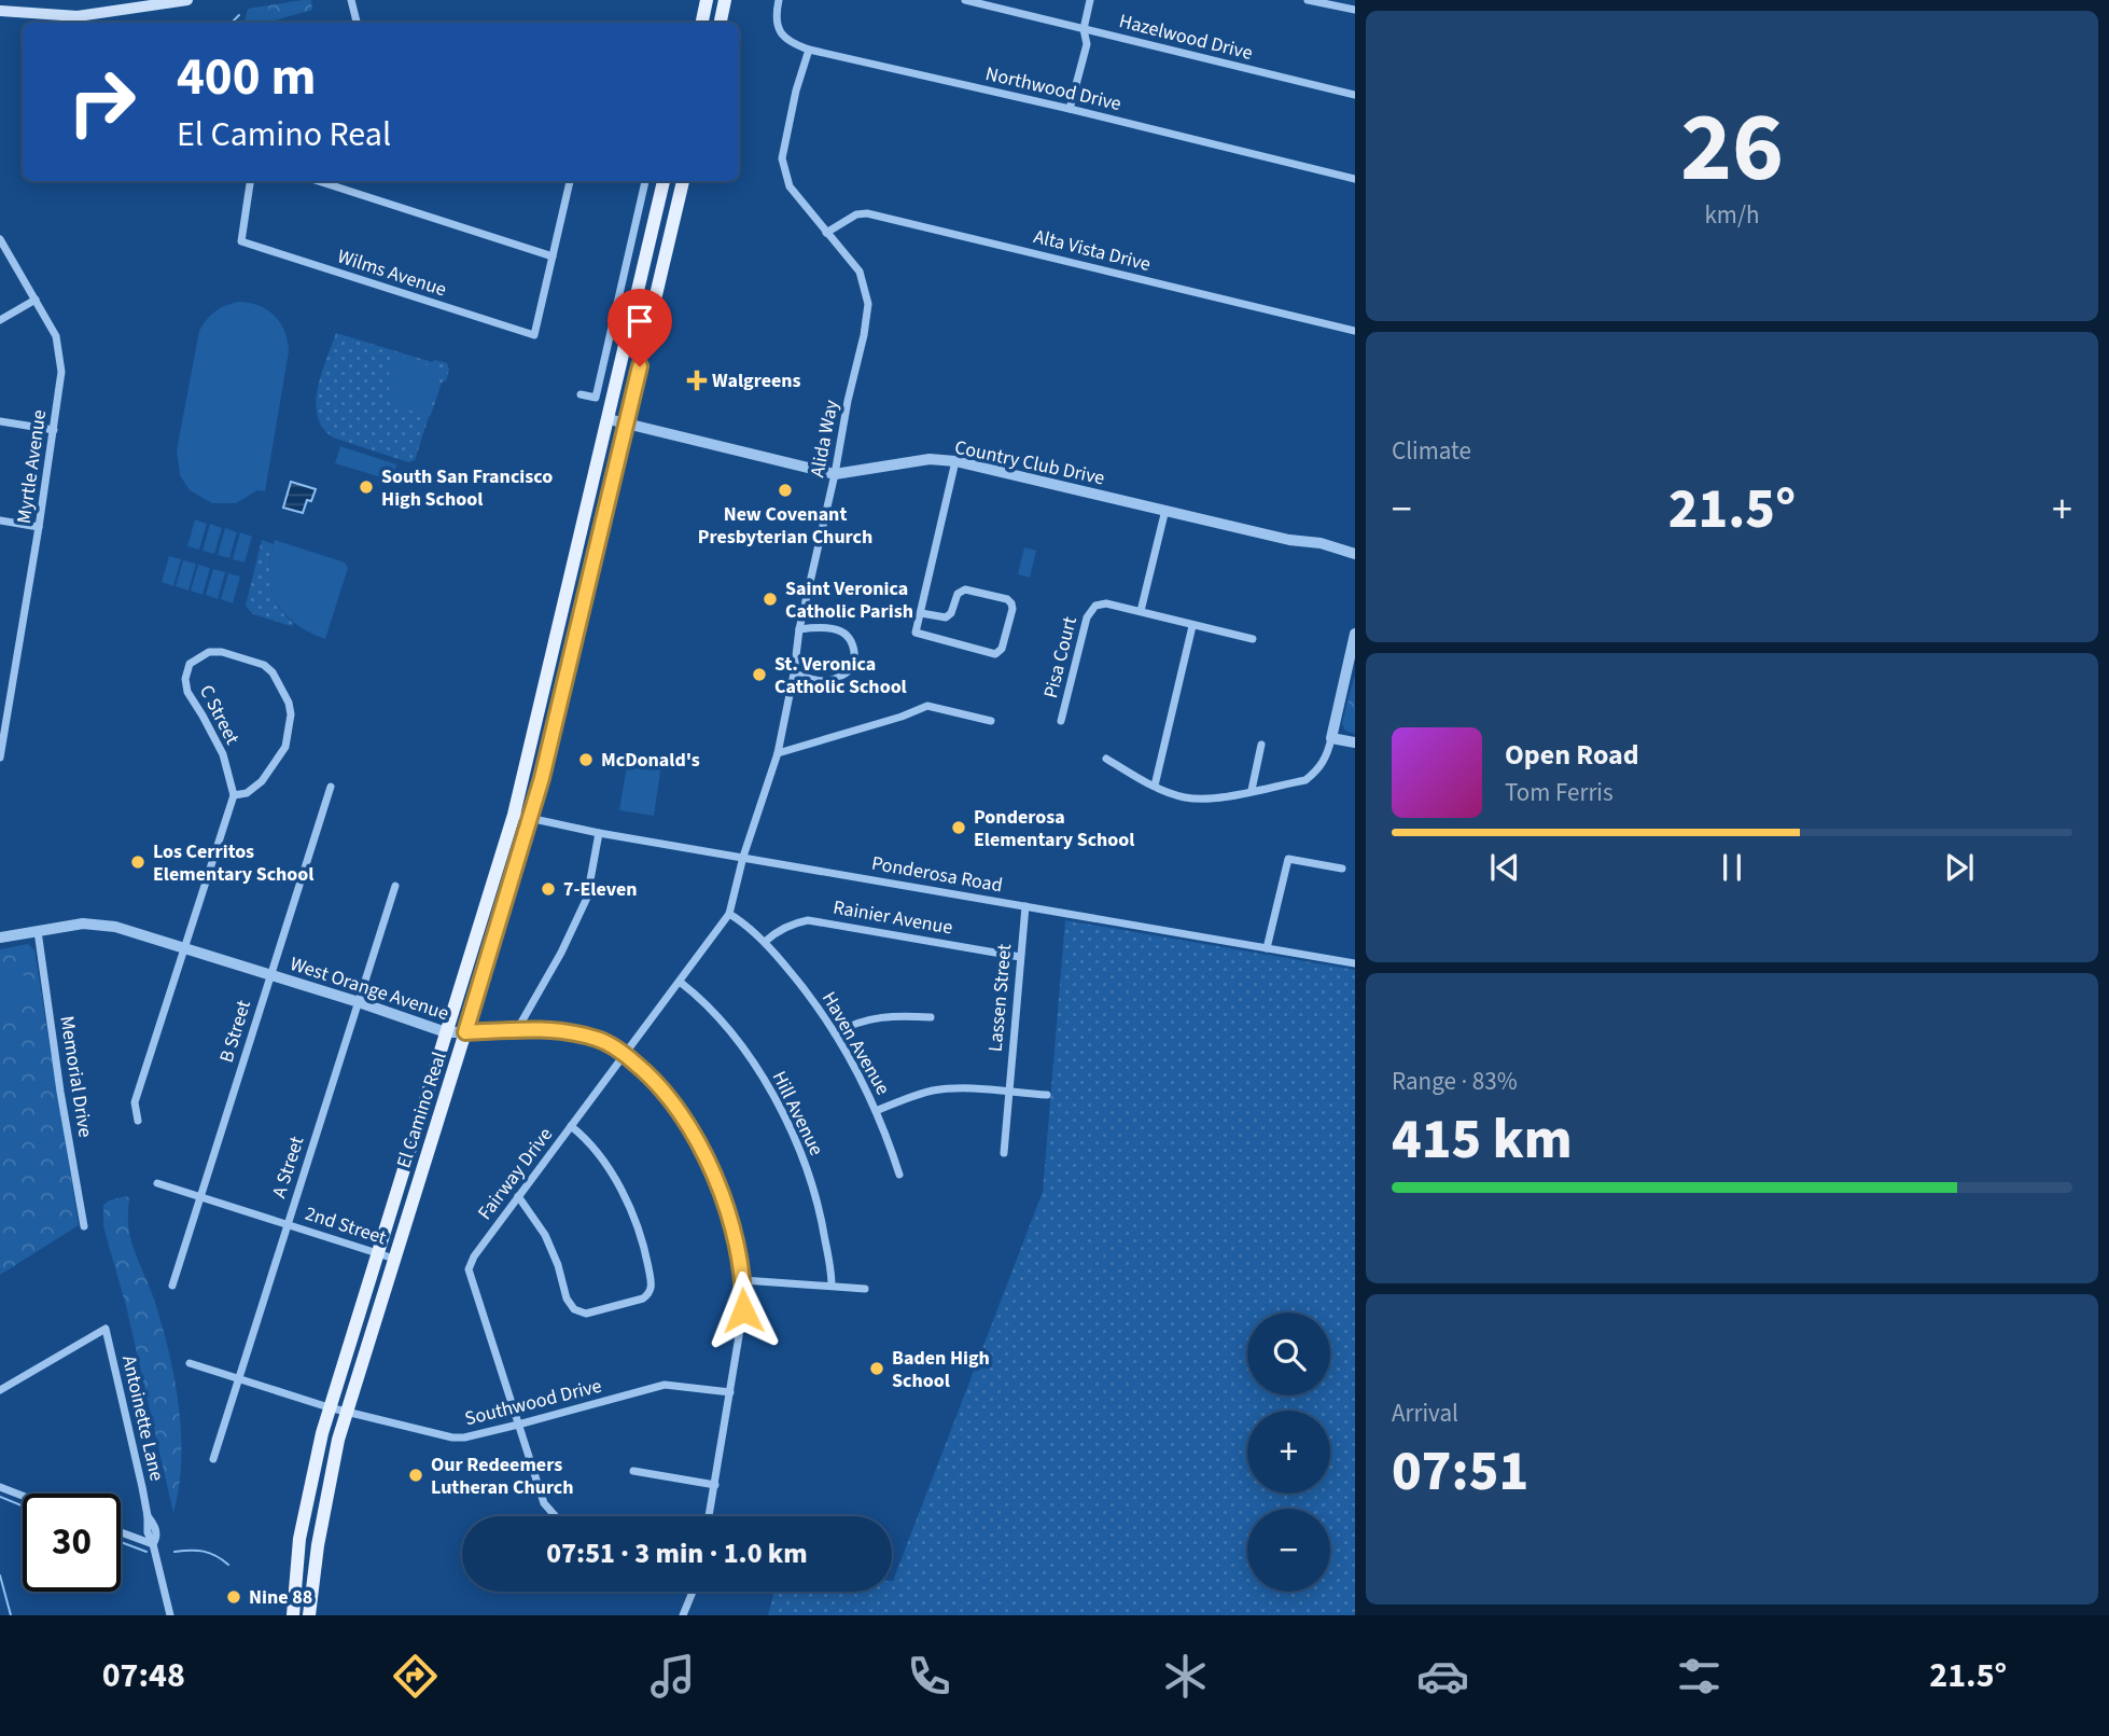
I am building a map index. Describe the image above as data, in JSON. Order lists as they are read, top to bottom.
{
  "streets": {
    "main road": ["El Camino Real"],
    "street": [
      "Hazelwood Drive",
      "Northwood Drive",
      "Alta Vista Drive",
      "Wilms Avenue",
      "Alida Way",
      "Country Club Drive",
      "Myrtle Avenue",
      "Pisa Court",
      "C Street",
      "Ponderosa Road",
      "Rainier Avenue",
      "West Orange Avenue",
      "Lassen Street",
      "B Street",
      "Haven Avenue",
      "Memorial Drive",
      "Hill Avenue",
      "A Street",
      "Fairway Drive",
      "2nd Street",
      "Southwood Drive",
      "Antoinette Lane"
    ]
  },
  "crossings": [
    ["Northwood Drive", "Alida Way"],
    ["Alta Vista Drive", "Alida Way"],
    ["Alida Way", "Country Club Drive"],
    ["Alida Way", "Ponderosa Road"],
    ["Alida Way", "Fairway Drive"],
    ["Country Club Drive", "El Camino Real"],
    ["Ponderosa Road", "Lassen Street"],
    ["Ponderosa Road", "El Camino Real"],
    ["Ponderosa Road", "Fairway Drive"],
    ["Rainier Avenue", "Lassen Street"],
    ["Rainier Avenue", "Haven Avenue"],
    ["West Orange Avenue", "B Street"],
    ["West Orange Avenue", "Memorial Drive"],
    ["West Orange Avenue", "El Camino Real"],
    ["West Orange Avenue", "A Street"],
    ["West Orange Avenue", "Fairway Drive"],
    ["West Orange Avenue", "Southwood Drive"],
    ["B Street", "2nd Street"],
    ["Haven Avenue", "Fairway Drive"],
    ["El Camino Real", "2nd Street"],
    ["El Camino Real", "Southwood Drive"],
    ["Hill Avenue", "Fairway Drive"],
    ["A Street", "2nd Street"],
    ["A Street", "Southwood Drive"],
    ["Fairway Drive", "Southwood Drive"]
  ],
  "places": {
    "health": ["Walgreens"],
    "other": [
      "South San Francisco High School",
      "New Covenant Presbyterian Church",
      "Saint Veronica Catholic Parish",
      "St. Veronica Catholic School",
      "McDonald's",
      "Ponderosa Elementary School",
      "Los Cerritos Elementary School",
      "7-Eleven",
      "Baden High School",
      "Our Redeemers Lutheran Church",
      "Nine 88"
    ]
  },
  "page": {
    "tile": [
      ["26", "km/h"],
      "Climate",
      ["Range · 83%", "415 km"],
      ["Arrival", "07:51"]
    ],
    "turn": ["400 m", "El Camino Real"],
    "heat": ["−", "21.5°", "+"],
    "song": ["Open Road", "Tom Ferris"],
    "map_buttons": ["+", "−"],
    "limit": "30",
    "trip": "07:51 · 3 min · 1.0 km",
    "tabs": ["07:48", "21.5°"]
  }
}
